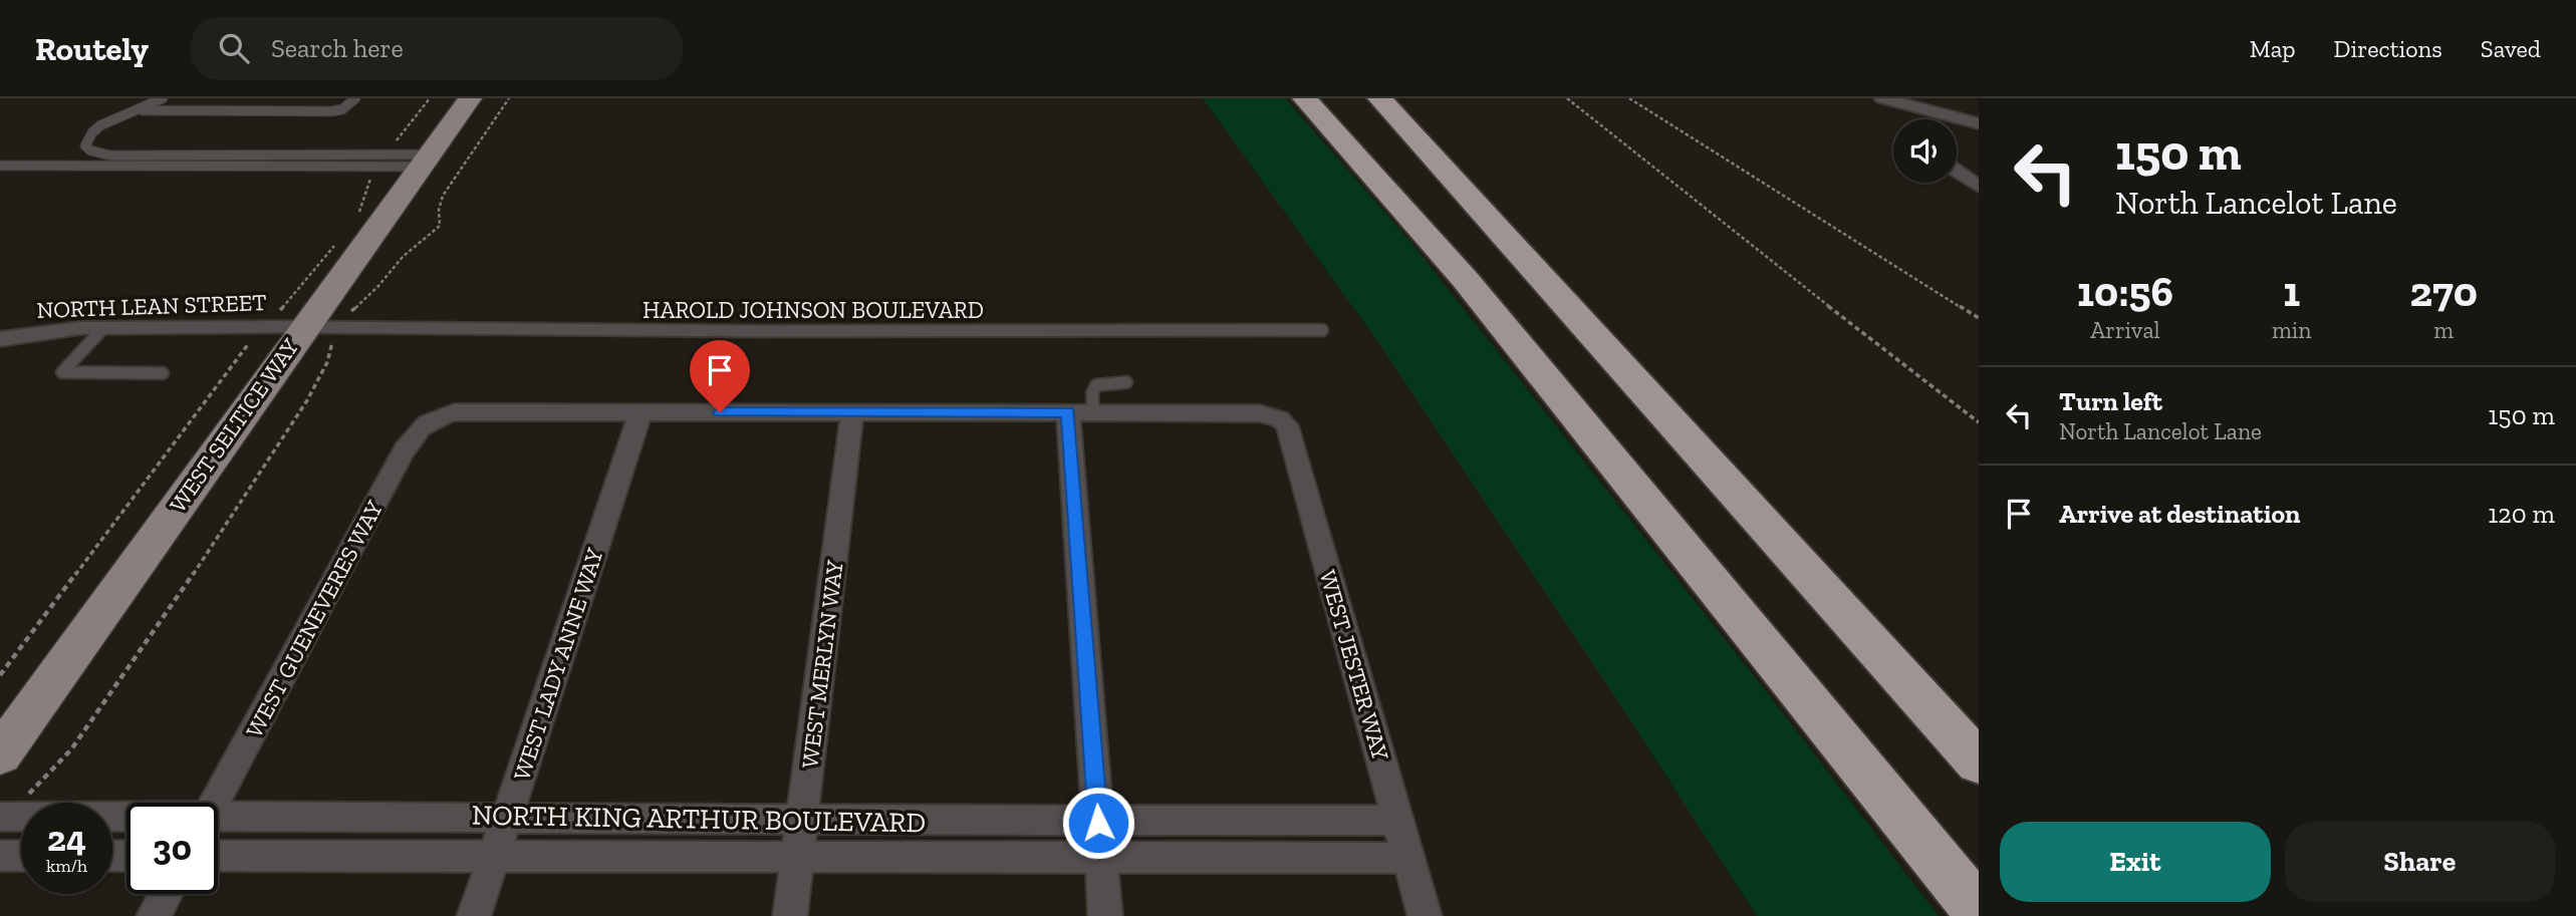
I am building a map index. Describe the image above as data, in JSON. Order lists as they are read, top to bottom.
{
  "streets": {
    "main road": ["WEST SELTICE WAY"],
    "street": [
      "NORTH LEAN STREET",
      "WEST GUENEVERES WAY",
      "WEST LADY ANNE WAY",
      "WEST MERLYN WAY",
      "WEST JESTER WAY",
      "NORTH KING ARTHUR BOULEVARD"
    ],
    "lane": ["HAROLD JOHNSON BOULEVARD"]
  },
  "crossings": [
    ["NORTH LEAN STREET", "HAROLD JOHNSON BOULEVARD"],
    ["NORTH LEAN STREET", "WEST SELTICE WAY"],
    ["HAROLD JOHNSON BOULEVARD", "WEST SELTICE WAY"],
    ["WEST GUENEVERES WAY", "WEST LADY ANNE WAY"],
    ["WEST LADY ANNE WAY", "NORTH KING ARTHUR BOULEVARD"],
    ["WEST MERLYN WAY", "NORTH KING ARTHUR BOULEVARD"],
    ["WEST JESTER WAY", "NORTH KING ARTHUR BOULEVARD"]
  ],
  "page": {
    "header": "Routely",
    "search": "Search here",
    "nav": ["Map", "Directions", "Saved"],
    "turn": ["150 m", "North Lancelot Lane"],
    "eta": [
      "10:56",
      "Arrival",
      "1",
      "min",
      "270",
      "m"
    ],
    "list": [
      {
        "name": "Turn left",
        "note": "North Lancelot Lane",
        "value": "150 m"
      },
      {
        "name": "Arrive at destination",
        "value": "120 m"
      }
    ],
    "speed": "24 km/h",
    "limit": "30",
    "buttons": ["Exit", "Share"]
  }
}
